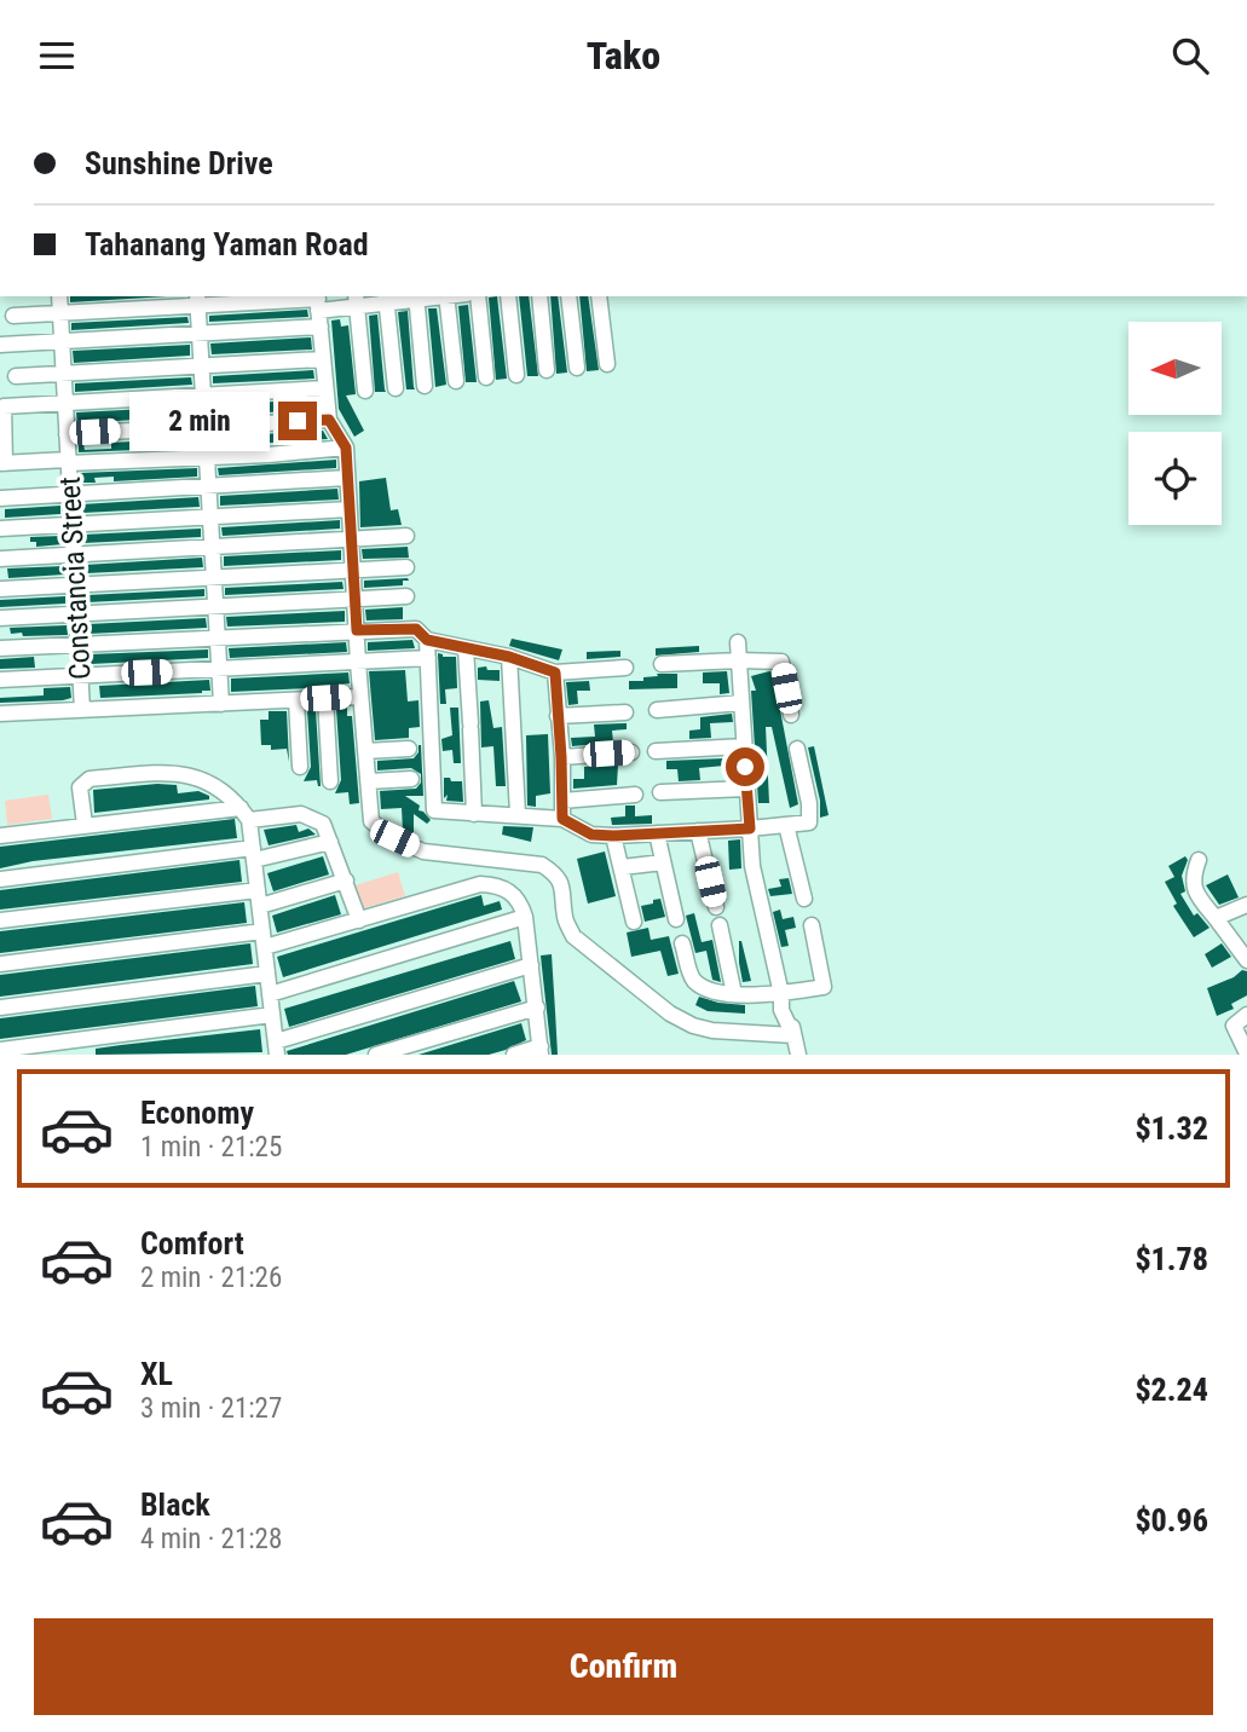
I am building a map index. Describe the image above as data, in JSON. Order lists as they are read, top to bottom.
{
  "streets": {
    "street": ["Constancia Street"]
  },
  "north": "left",
  "page": {
    "header": "Tako",
    "banner": ["Sunshine Drive", "Tahanang Yaman Road"],
    "bubble": "2 min",
    "list": [
      {
        "name": "Economy",
        "note": "1 min · 21:25",
        "value": "$1.32"
      },
      {
        "name": "Comfort",
        "note": "2 min · 21:26",
        "value": "$1.78"
      },
      {
        "name": "XL",
        "note": "3 min · 21:27",
        "value": "$2.24"
      },
      {
        "name": "Black",
        "note": "4 min · 21:28",
        "value": "$0.96"
      }
    ],
    "buttons": "Confirm"
  }
}
